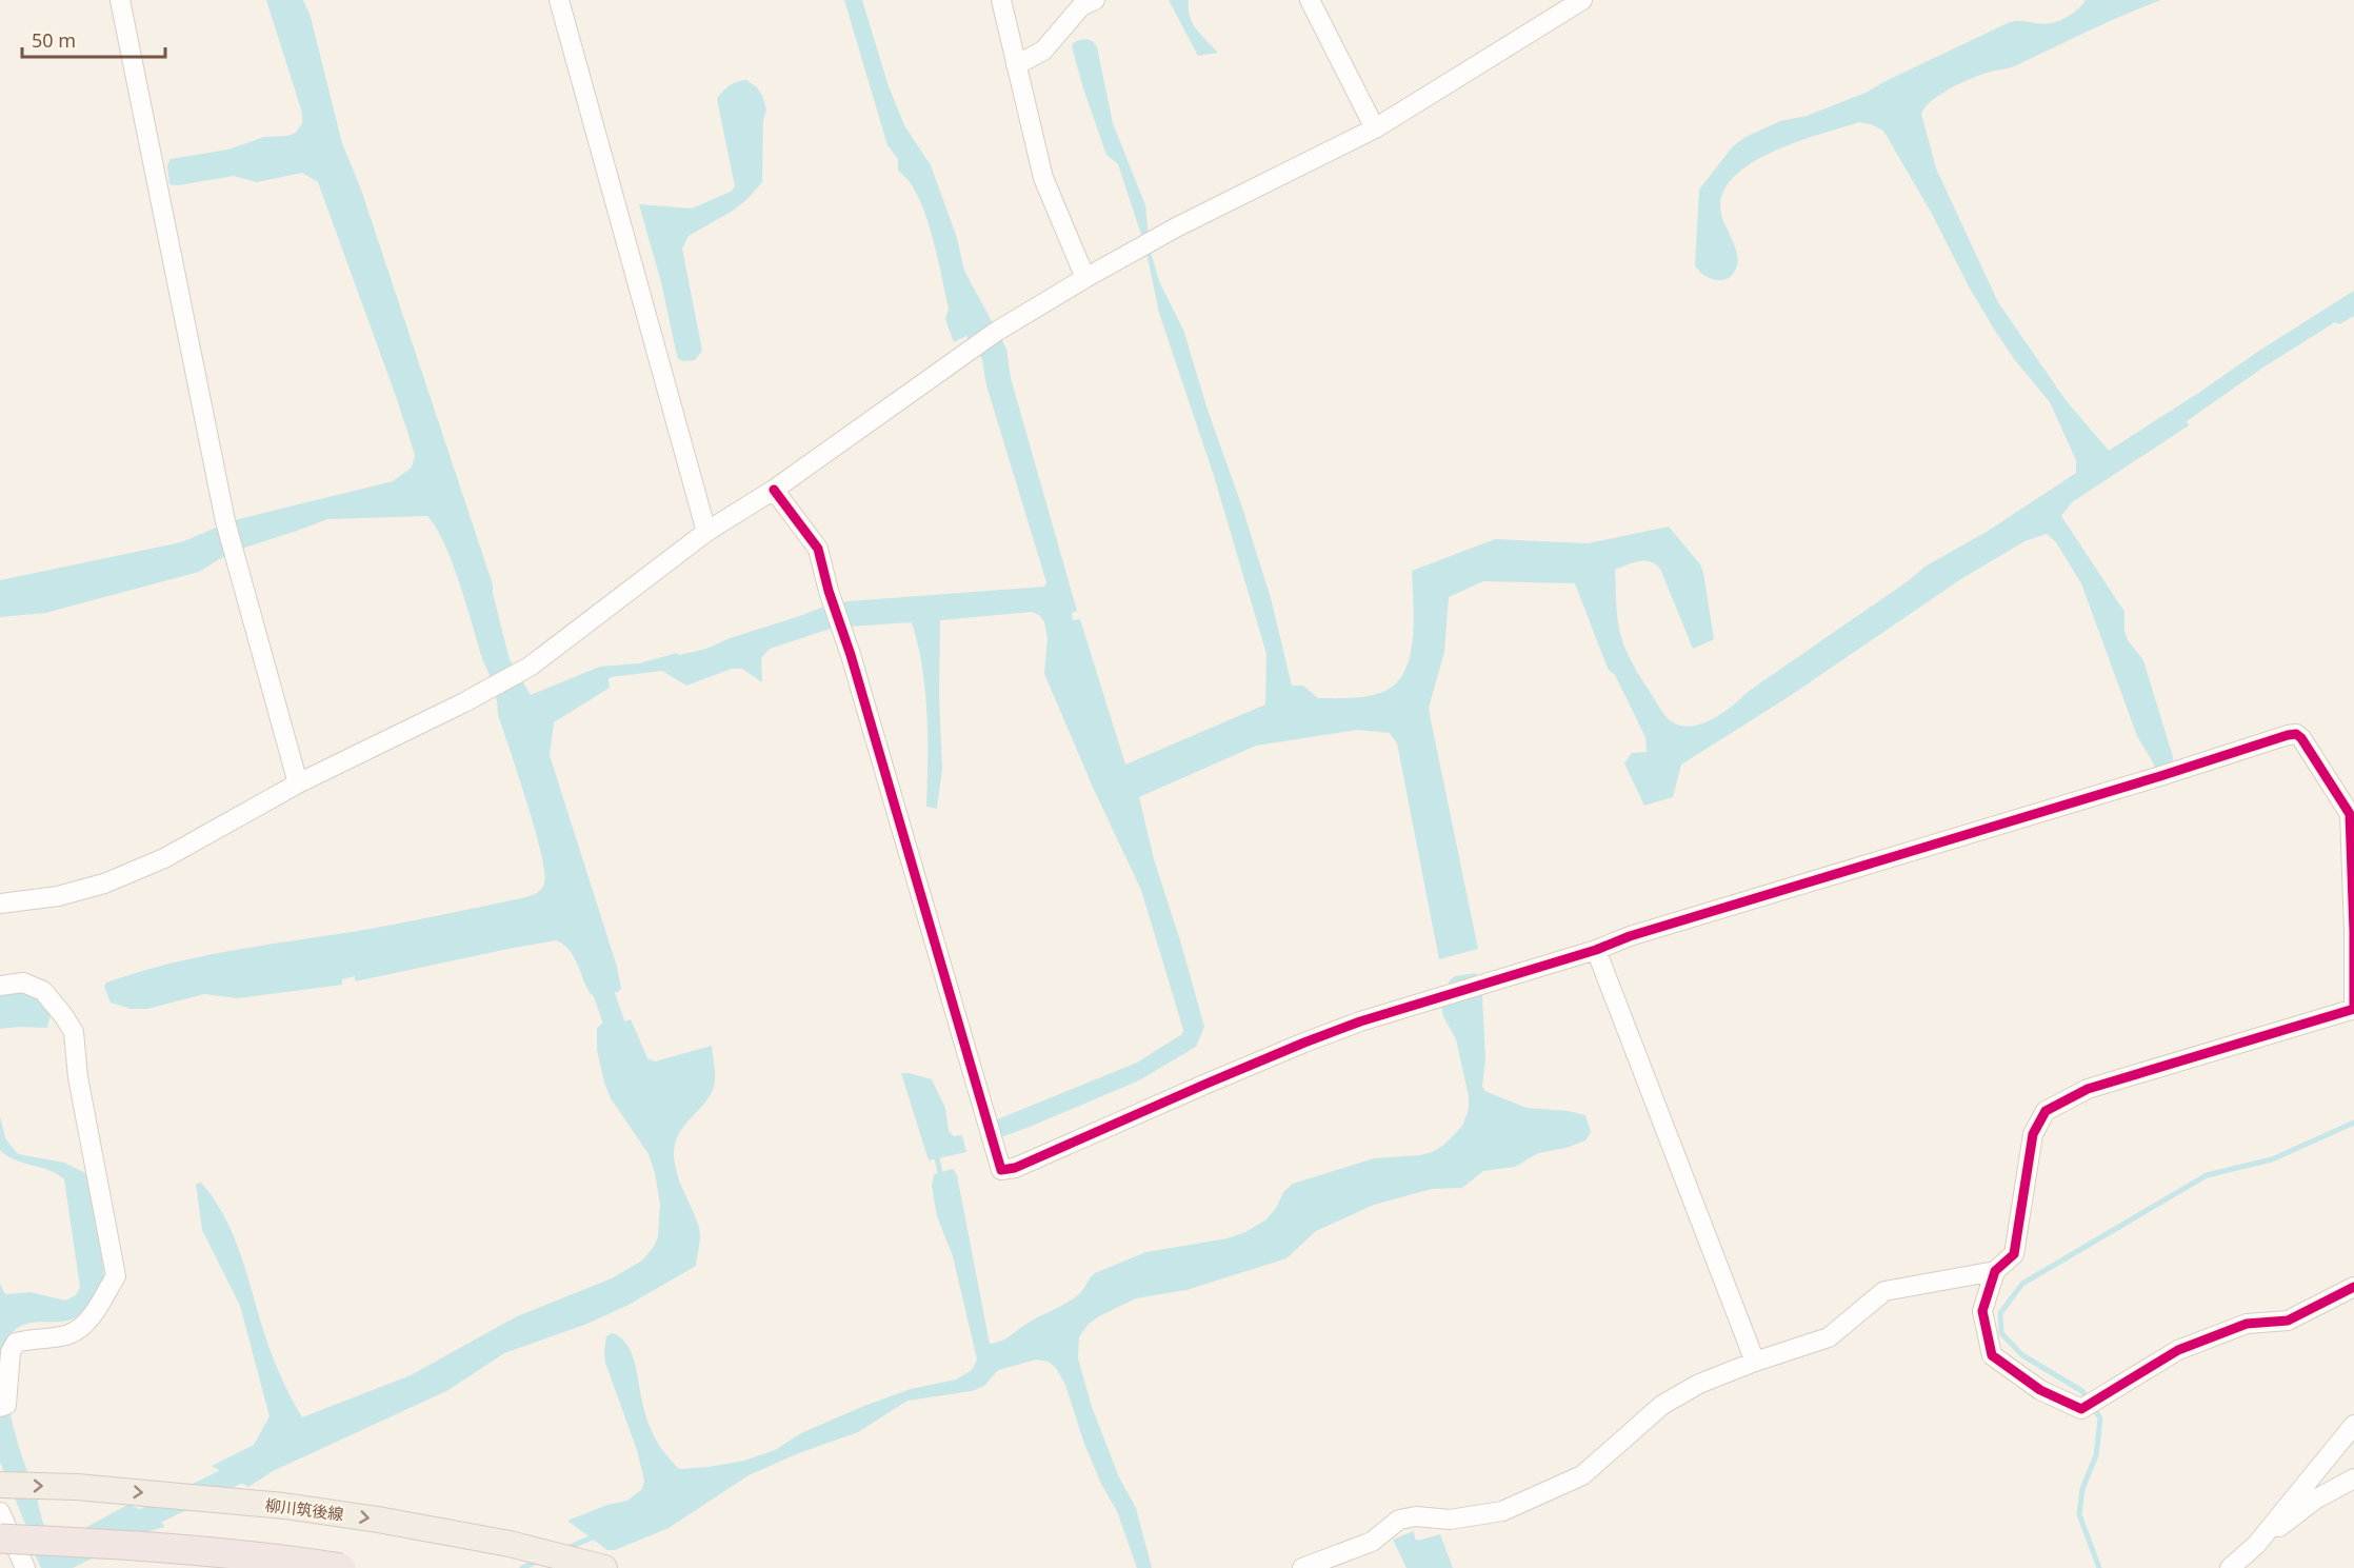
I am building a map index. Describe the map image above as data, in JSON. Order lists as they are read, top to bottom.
{
  "streets": {
    "main road": ["柳川筑後線"]
  },
  "one_way": ["柳川筑後線"],
  "scale_bar": "50 m"
}
